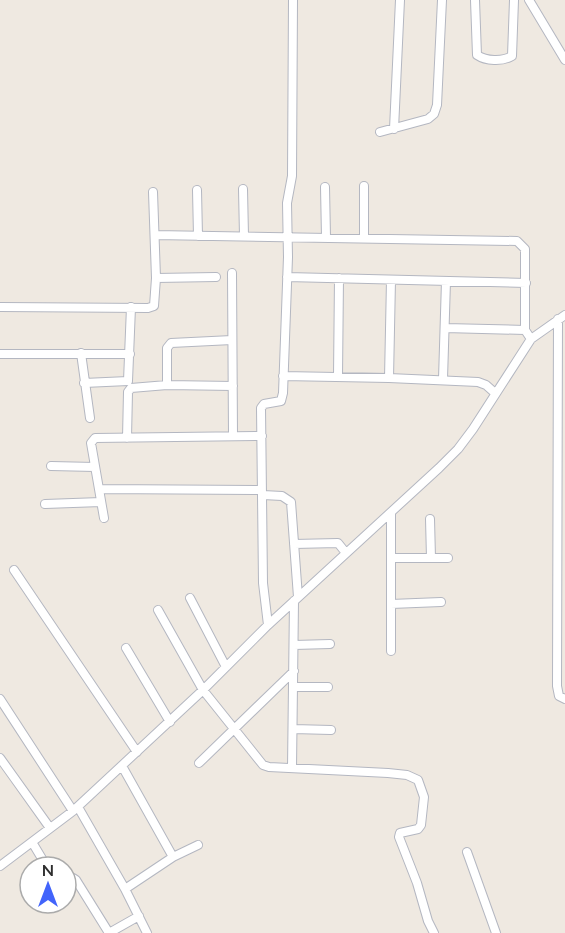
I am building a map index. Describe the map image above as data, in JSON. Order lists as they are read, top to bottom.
{
  "north": "top"
}
